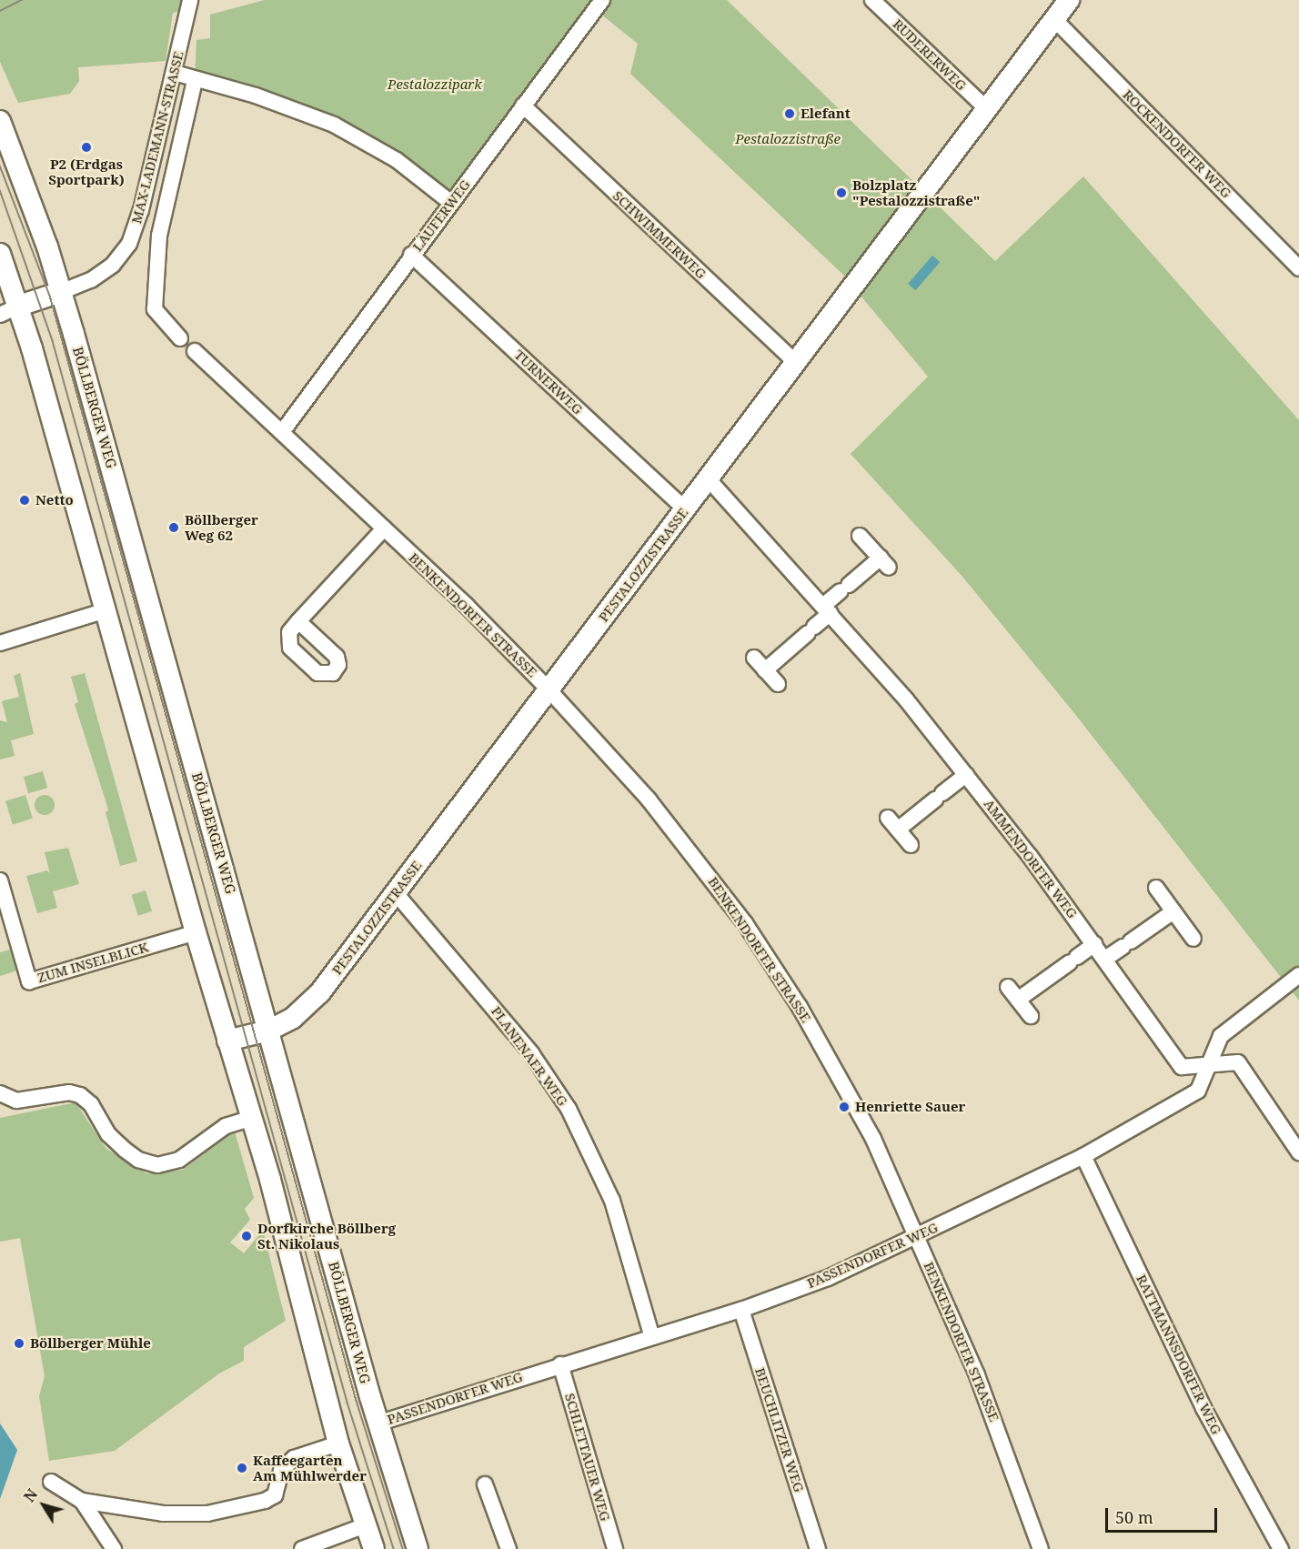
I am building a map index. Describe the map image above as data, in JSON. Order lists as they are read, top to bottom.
{
  "streets": {
    "street": [
      "RUDERERWEG",
      "MAX-LADEMANN-STRASSE",
      "ROCKENDORFER WEG",
      "LÄUFERWEG",
      "SCHWIMMERWEG",
      "TURNERWEG",
      "BÖLLBERGER WEG",
      "PESTALOZZISTRASSE",
      "BENKENDORFER STRASSE",
      "AMMENDORFER WEG",
      "ZUM INSELBLICK",
      "PLANENAER WEG",
      "PASSENDORFER WEG",
      "RATTMANNSDORFER WEG",
      "BEUCHLITZER WEG",
      "SCHLETTAUER WEG"
    ]
  },
  "crossings": [
    ["RUDERERWEG", "PESTALOZZISTRASSE"],
    ["MAX-LADEMANN-STRASSE", "BÖLLBERGER WEG"],
    ["ROCKENDORFER WEG", "PESTALOZZISTRASSE"],
    ["LÄUFERWEG", "SCHWIMMERWEG"],
    ["LÄUFERWEG", "TURNERWEG"],
    ["LÄUFERWEG", "BENKENDORFER STRASSE"],
    ["SCHWIMMERWEG", "PESTALOZZISTRASSE"],
    ["TURNERWEG", "PESTALOZZISTRASSE"],
    ["BÖLLBERGER WEG", "PESTALOZZISTRASSE"],
    ["BÖLLBERGER WEG", "PASSENDORFER WEG"],
    ["PESTALOZZISTRASSE", "BENKENDORFER STRASSE"],
    ["PESTALOZZISTRASSE", "AMMENDORFER WEG"],
    ["PESTALOZZISTRASSE", "PLANENAER WEG"],
    ["BENKENDORFER STRASSE", "PASSENDORFER WEG"],
    ["AMMENDORFER WEG", "PASSENDORFER WEG"],
    ["PLANENAER WEG", "PASSENDORFER WEG"],
    ["PASSENDORFER WEG", "RATTMANNSDORFER WEG"],
    ["PASSENDORFER WEG", "BEUCHLITZER WEG"],
    ["PASSENDORFER WEG", "SCHLETTAUER WEG"]
  ],
  "parks": ["Pestalozzipark", "Pestalozzistraße"],
  "places": [
    "Elefant",
    "P2 (Erdgas Sportpark)",
    "Bolzplatz \"Pestalozzistraße\"",
    "Netto",
    "Böllberger Weg 62",
    "Henriette Sauer",
    "Dorfkirche Böllberg St. Nikolaus",
    "Böllberger Mühle",
    "Kaffeegarten Am Mühlwerder"
  ],
  "scale_bar": "50 m",
  "north": "top left"
}
